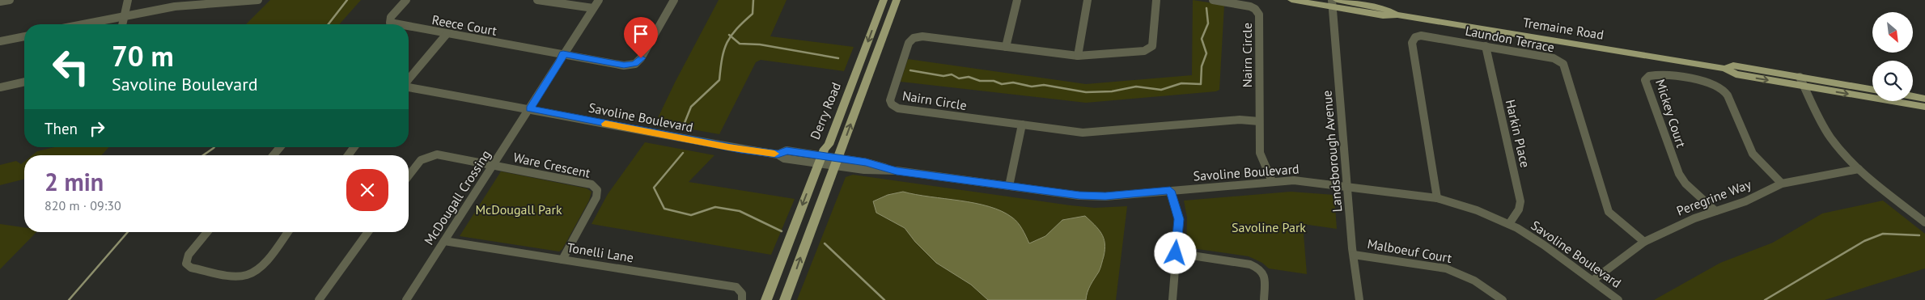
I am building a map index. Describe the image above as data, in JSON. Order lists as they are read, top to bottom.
{
  "streets": {
    "main road": ["Tremaine Road", "Derry Road"],
    "street": [
      "Reece Court",
      "Laundon Terrace",
      "Nairn Circle",
      "Mickey Court",
      "Savoline Boulevard",
      "Harkin Place",
      "Landsborough Avenue",
      "Ware Crescent",
      "McDougall Crossing",
      "Peregrine Way",
      "Malboeuf Court",
      "Tonelli Lane"
    ]
  },
  "crossings": [
    ["Reece Court", "McDougall Crossing"],
    ["Tremaine Road", "Landsborough Avenue"],
    ["Laundon Terrace", "Savoline Boulevard"],
    ["Laundon Terrace", "Harkin Place"],
    ["Laundon Terrace", "Peregrine Way"],
    ["Nairn Circle", "Savoline Boulevard"],
    ["Derry Road", "Savoline Boulevard"],
    ["Mickey Court", "Peregrine Way"],
    ["Savoline Boulevard", "Harkin Place"],
    ["Savoline Boulevard", "Landsborough Avenue"],
    ["Savoline Boulevard", "McDougall Crossing"],
    ["Savoline Boulevard", "Peregrine Way"],
    ["Landsborough Avenue", "Malboeuf Court"],
    ["Ware Crescent", "McDougall Crossing"],
    ["Ware Crescent", "Tonelli Lane"],
    ["McDougall Crossing", "Tonelli Lane"]
  ],
  "parks": ["McDougall Park", "Savoline Park"],
  "north": "bottom right",
  "page": {
    "turn": ["70 m", "Savoline Boulevard"],
    "then": "Then",
    "heading": ["2 min", "820 m · 09:30"]
  }
}
